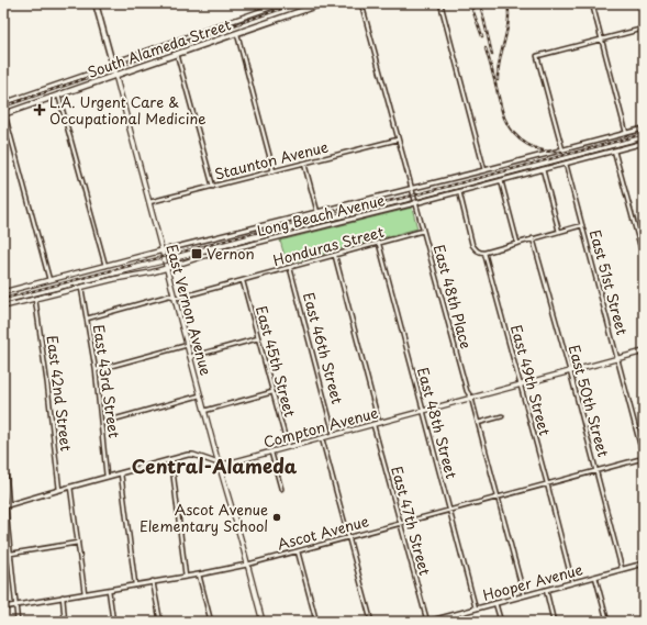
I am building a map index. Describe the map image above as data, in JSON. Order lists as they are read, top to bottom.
{
  "streets": {
    "main road": [
      "South Alameda Street",
      "Long Beach Avenue",
      "East Vernon Avenue",
      "Compton Avenue"
    ],
    "street": [
      "Staunton Avenue",
      "Honduras Street",
      "East 51st Street",
      "East 48th Place",
      "East 46th Street",
      "East 45th Street",
      "East 49th Street",
      "East 43rd Street",
      "East 42nd Street",
      "East 50th Street",
      "East 48th Street",
      "East 47th Street",
      "Ascot Avenue",
      "Hooper Avenue"
    ]
  },
  "crossings": [
    ["South Alameda Street", "East Vernon Avenue"],
    ["Staunton Avenue", "East 48th Place"],
    ["Staunton Avenue", "East Vernon Avenue"],
    ["Long Beach Avenue", "East 51st Street"],
    ["Long Beach Avenue", "East 48th Place"],
    ["Long Beach Avenue", "East Vernon Avenue"],
    ["Long Beach Avenue", "East 49th Street"],
    ["Long Beach Avenue", "East 43rd Street"],
    ["Long Beach Avenue", "East 42nd Street"],
    ["Honduras Street", "East 48th Place"],
    ["Honduras Street", "East Vernon Avenue"],
    ["Honduras Street", "East 46th Street"],
    ["Honduras Street", "East 45th Street"],
    ["Honduras Street", "East 43rd Street"],
    ["Honduras Street", "East 48th Street"],
    ["East 51st Street", "Compton Avenue"],
    ["East 51st Street", "Ascot Avenue"],
    ["East 48th Place", "Compton Avenue"],
    ["East 48th Place", "Ascot Avenue"],
    ["East 48th Place", "Hooper Avenue"],
    ["East Vernon Avenue", "Compton Avenue"],
    ["East Vernon Avenue", "Ascot Avenue"],
    ["East 46th Street", "Compton Avenue"],
    ["East 45th Street", "Compton Avenue"],
    ["East 49th Street", "Compton Avenue"],
    ["East 49th Street", "Ascot Avenue"],
    ["East 49th Street", "Hooper Avenue"],
    ["East 43rd Street", "Compton Avenue"],
    ["East 42nd Street", "Compton Avenue"],
    ["East 50th Street", "Compton Avenue"],
    ["East 50th Street", "Ascot Avenue"],
    ["East 50th Street", "Hooper Avenue"],
    ["East 48th Street", "Compton Avenue"],
    ["East 48th Street", "Ascot Avenue"],
    ["East 48th Street", "Hooper Avenue"],
    ["Compton Avenue", "East 47th Street"],
    ["East 47th Street", "Ascot Avenue"],
    ["East 47th Street", "Hooper Avenue"]
  ],
  "districts": ["Central-Alameda"],
  "places": {
    "health": ["L.A. Urgent Care & Occupational Medicine"],
    "transit": ["Vernon"],
    "other": ["Ascot Avenue Elementary School"]
  }
}
